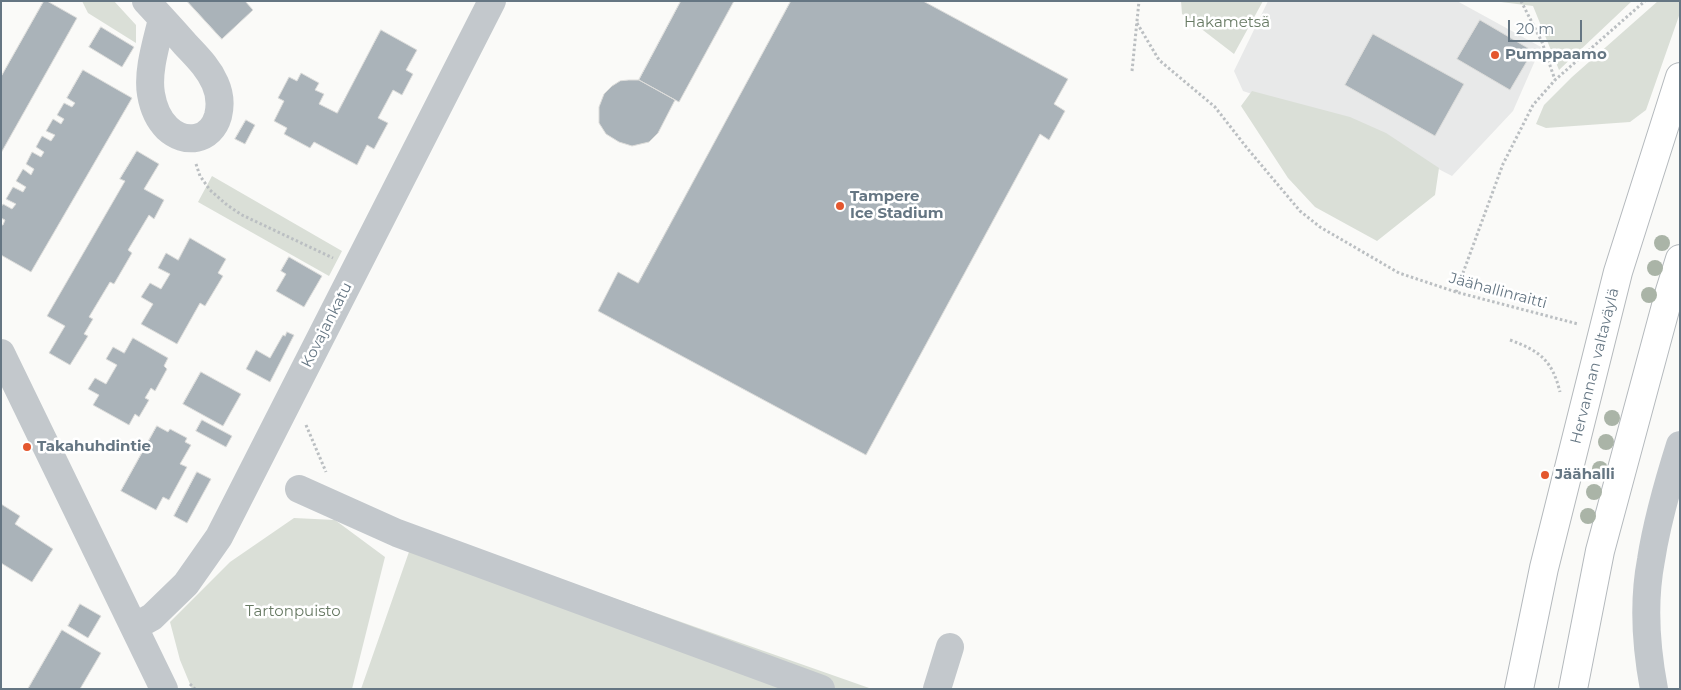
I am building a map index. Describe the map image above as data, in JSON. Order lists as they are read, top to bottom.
{
  "streets": {
    "highway": ["Hervannan valtaväylä"],
    "street": ["Kovajankatu"],
    "path": ["Jäähallinraitti"]
  },
  "parks": ["Hakametsä", "Tartonpuisto"],
  "places": [
    "Pumppaamo",
    "Tampere Ice Stadium",
    "Takahuhdintie",
    "Jäähalli"
  ],
  "scale_bar": "20 m"
}
